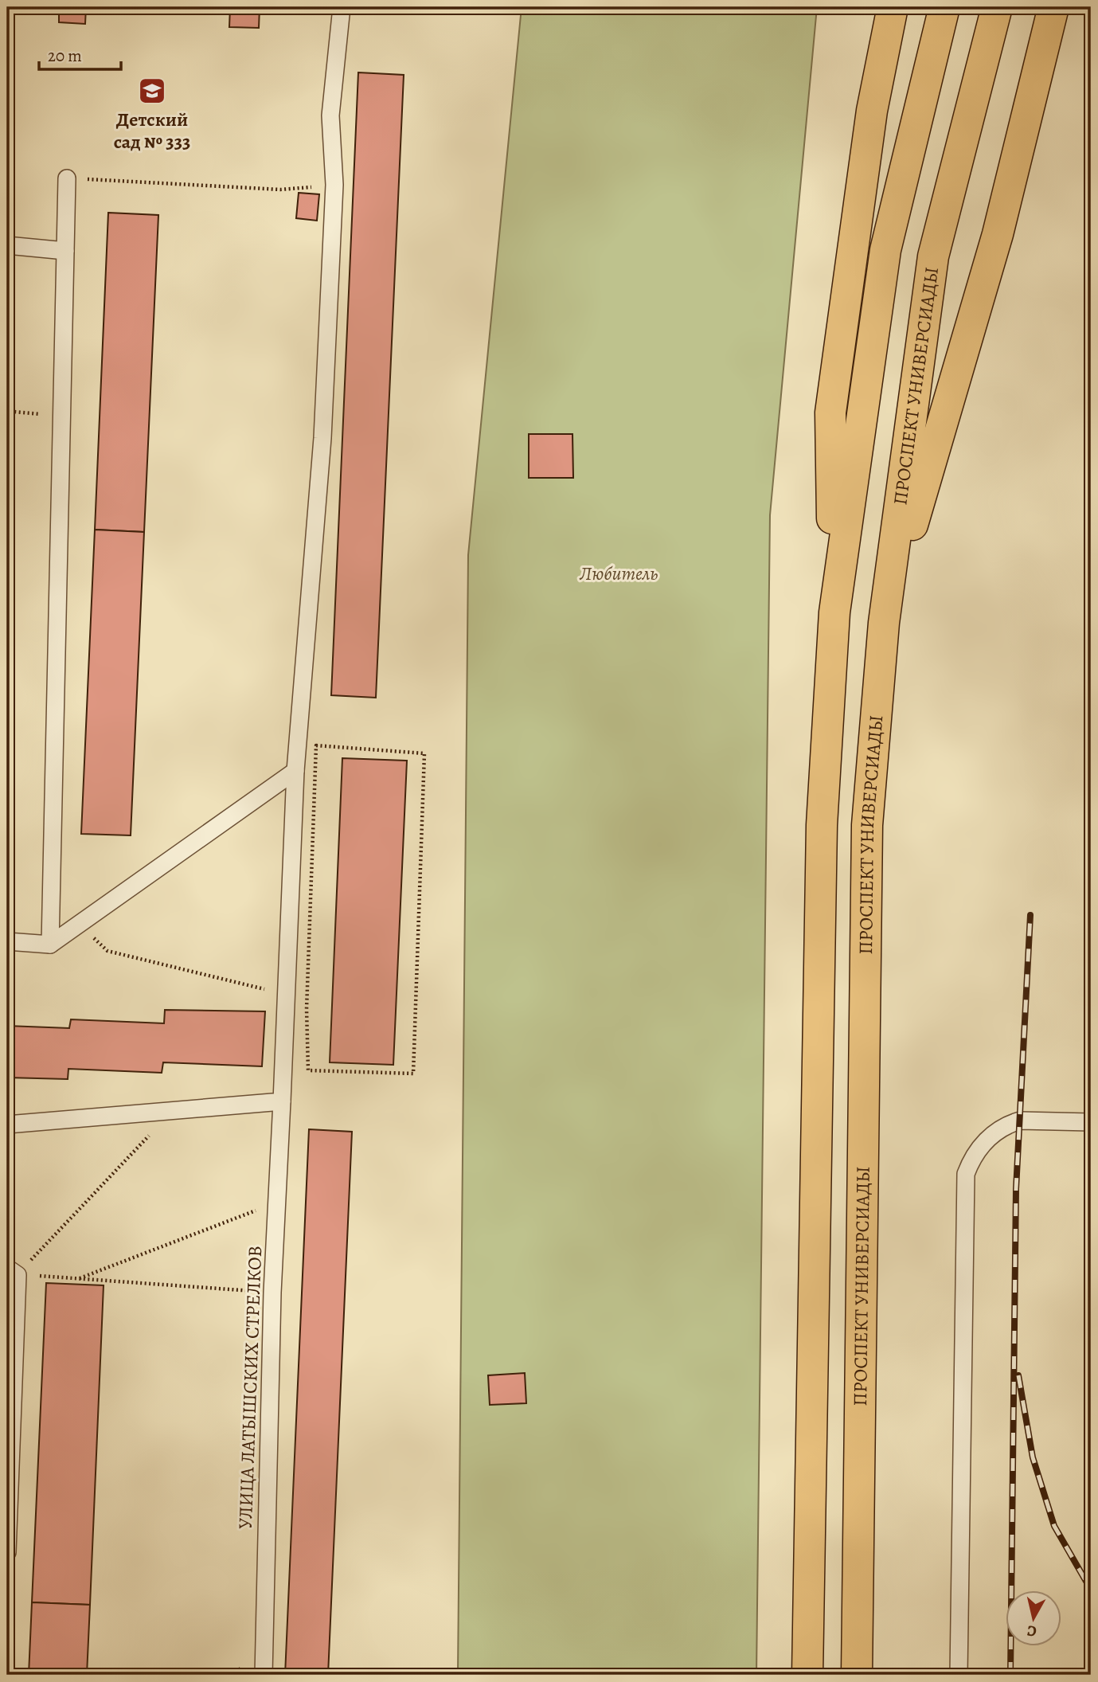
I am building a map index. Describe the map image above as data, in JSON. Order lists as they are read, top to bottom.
{
  "streets": {
    "main road": ["ПРОСПЕКТ УНИВЕРСИАДЫ"],
    "lane": ["УЛИЦА ЛАТЫШСКИХ СТРЕЛКОВ"]
  },
  "parks": ["Любитель"],
  "places": {
    "school or university": ["Детский сад № 333"]
  },
  "scale_bar": "20 m",
  "north": "bottom"
}
